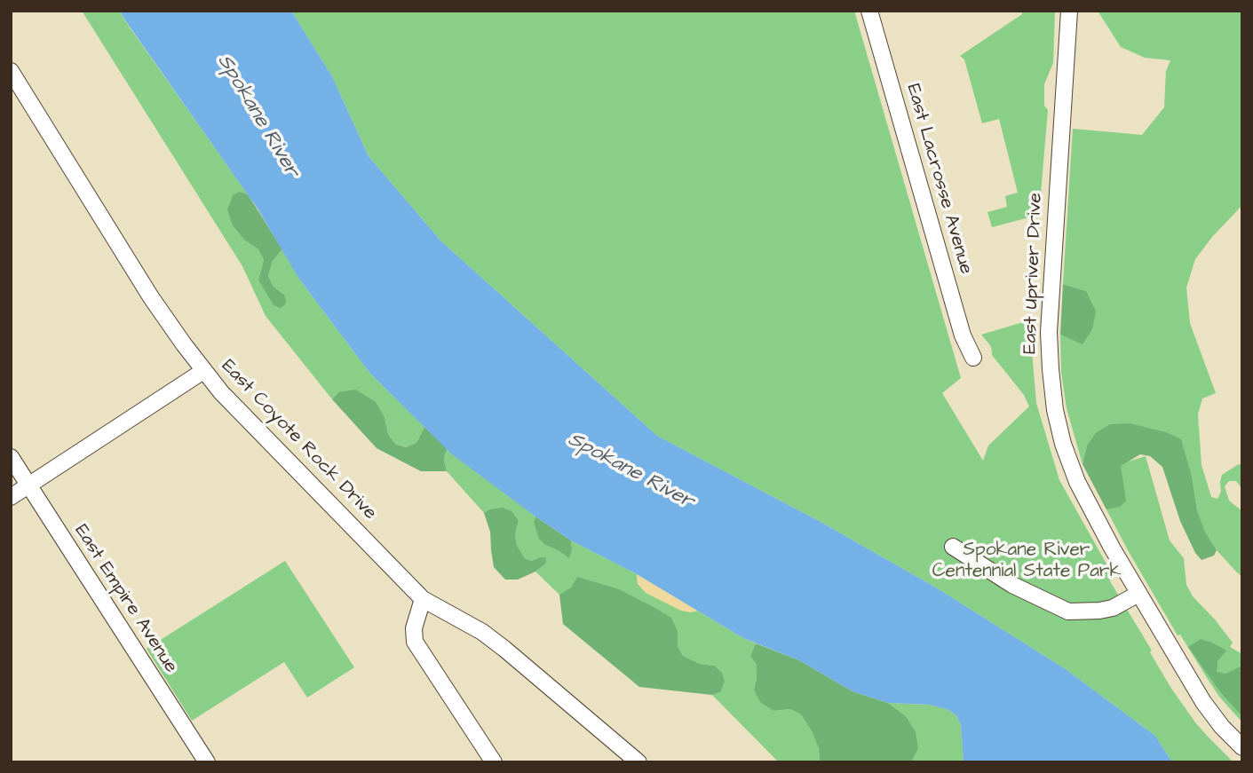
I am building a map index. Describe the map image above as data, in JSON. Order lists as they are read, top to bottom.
{
  "streets": {
    "street": [
      "East Lacrosse Avenue",
      "East Upriver Drive",
      "East Coyote Rock Drive",
      "East Empire Avenue"
    ]
  },
  "water": ["Spokane River"],
  "parks": ["Spokane River Centennial State Park"]
}
